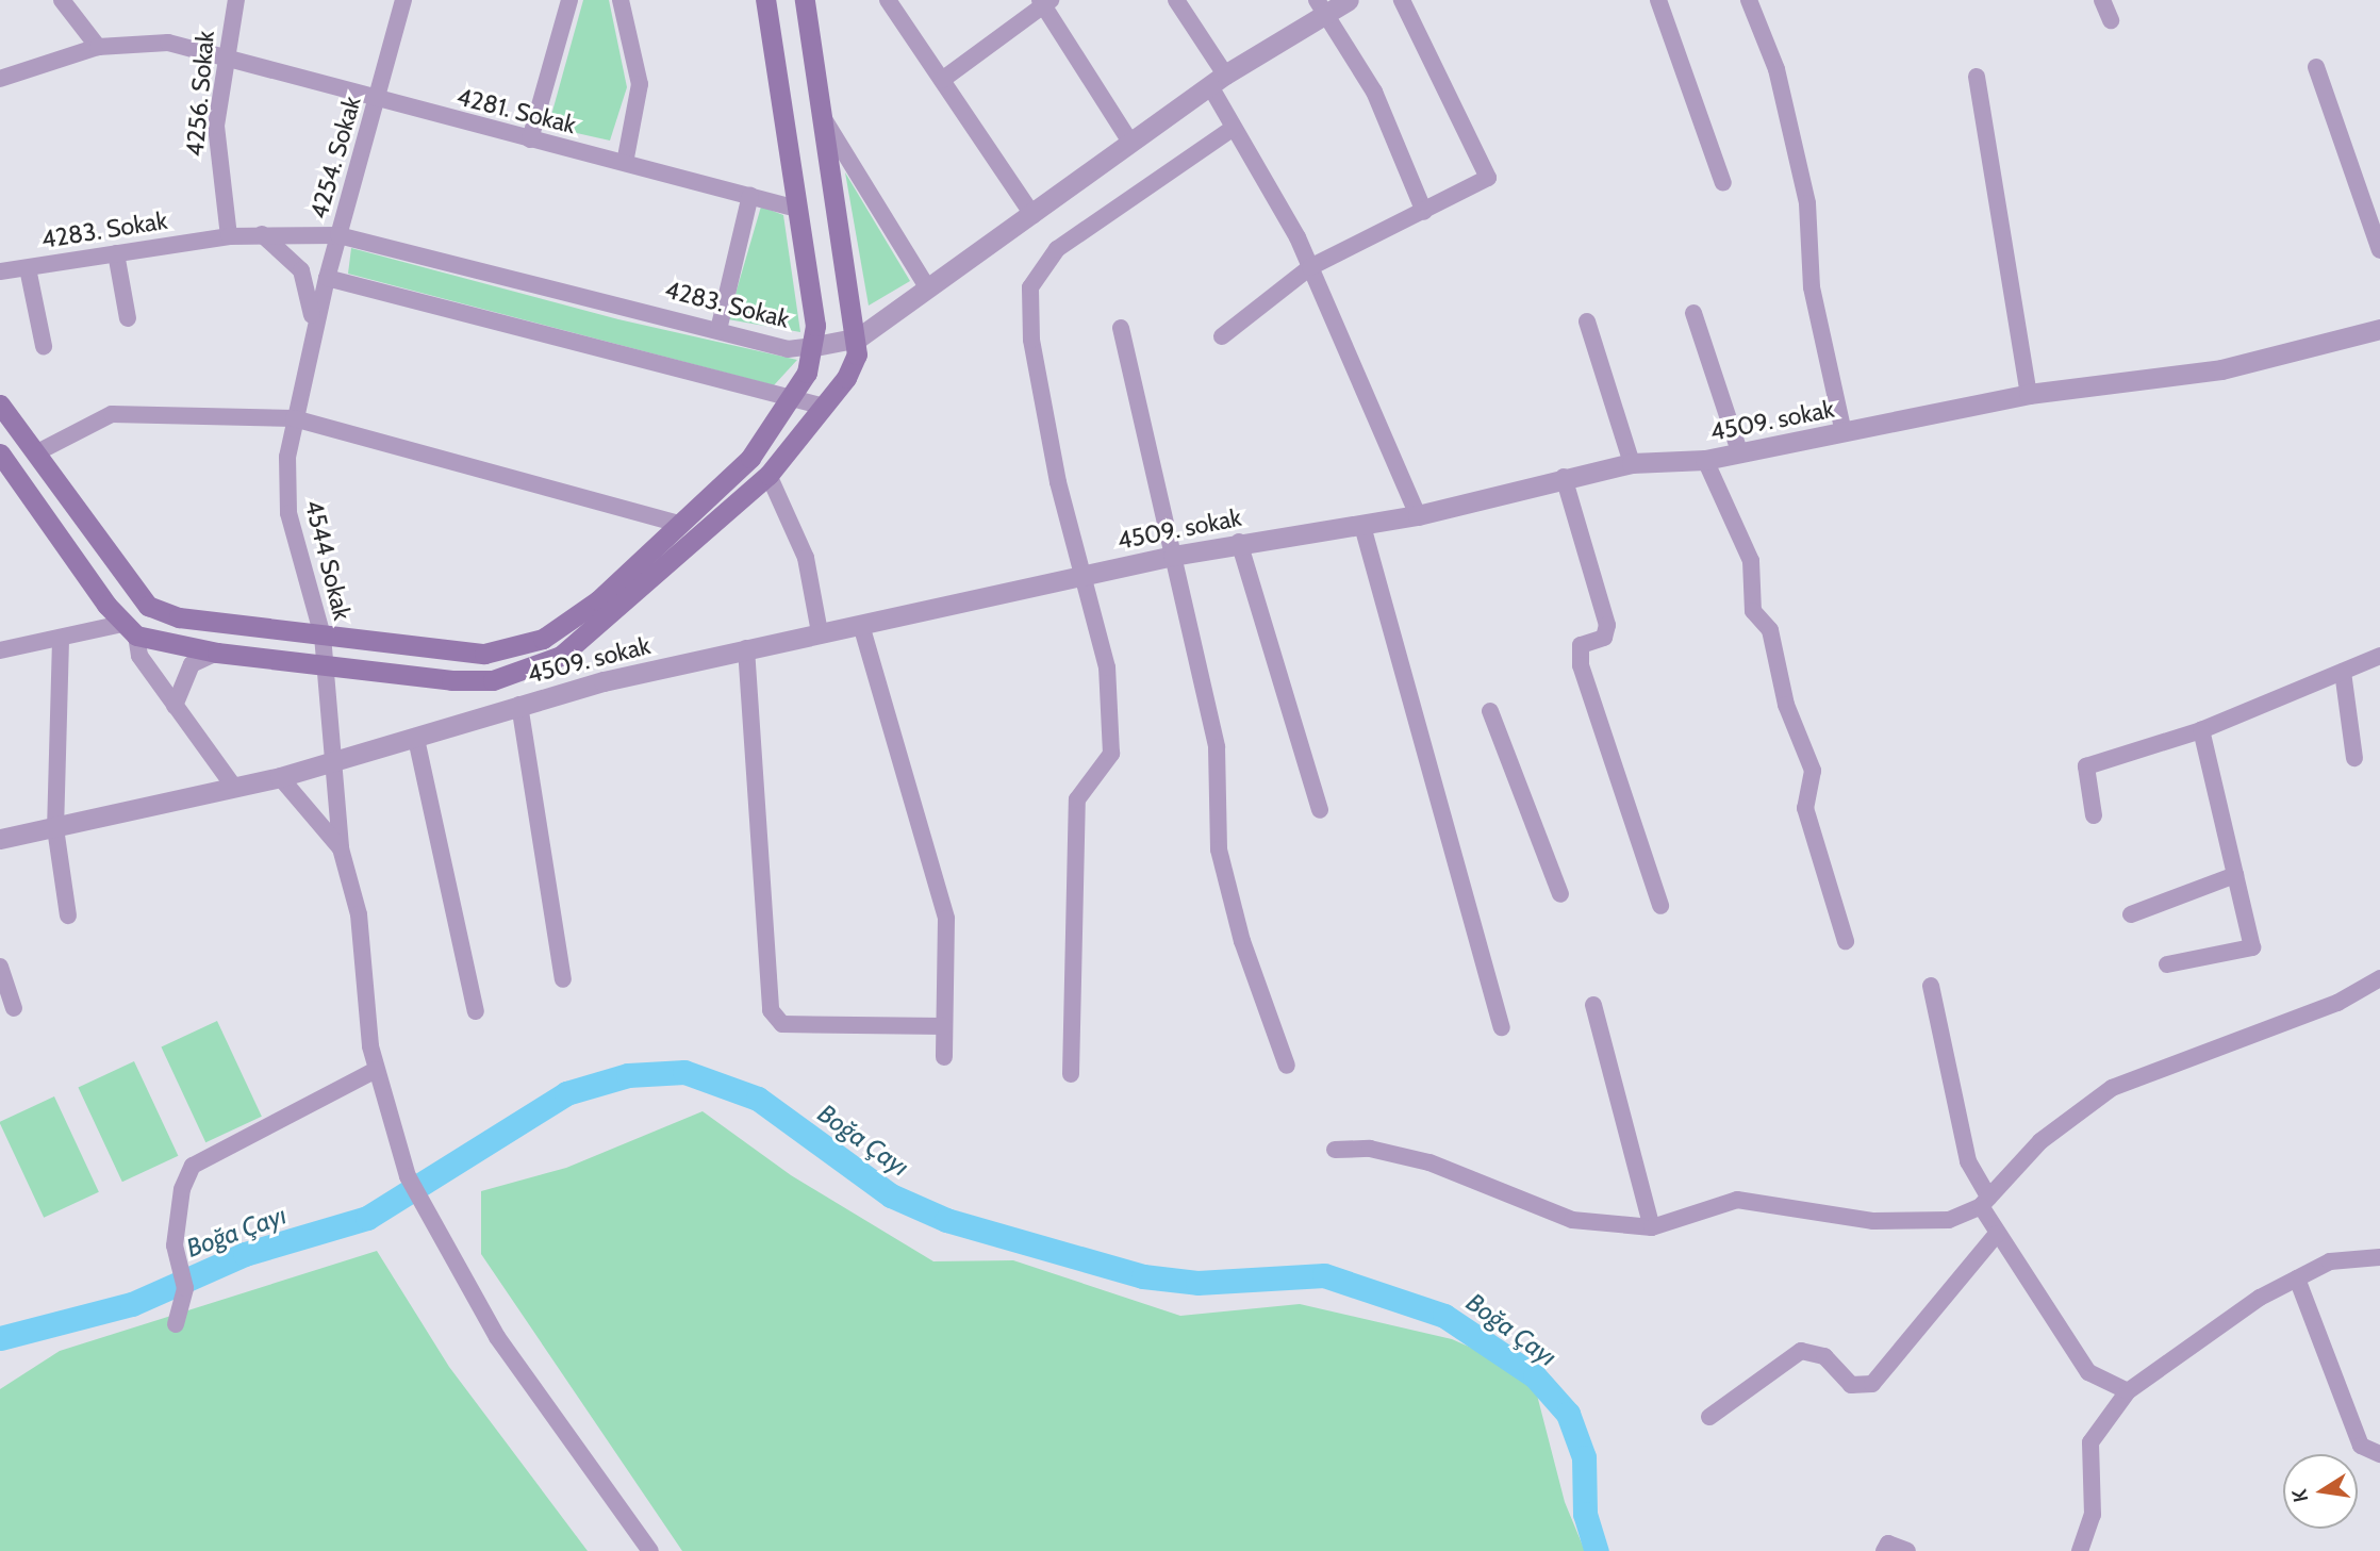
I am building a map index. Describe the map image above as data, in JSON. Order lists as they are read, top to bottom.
{
  "streets": {
    "street": [
      "4256. Sokak",
      "4281. Sokak",
      "4254. Sokak",
      "4283. Sokak",
      "4509. sokak",
      "4544 Sokak"
    ]
  },
  "crossings": [
    ["4256. Sokak", "4281. Sokak"],
    ["4256. Sokak", "4283. Sokak"],
    ["4281. Sokak", "4254. Sokak"],
    ["4254. Sokak", "4283. Sokak"],
    ["4254. Sokak", "4544 Sokak"],
    ["4509. sokak", "4544 Sokak"]
  ],
  "water": ["Boğa Çayı"],
  "north": "left"
}
